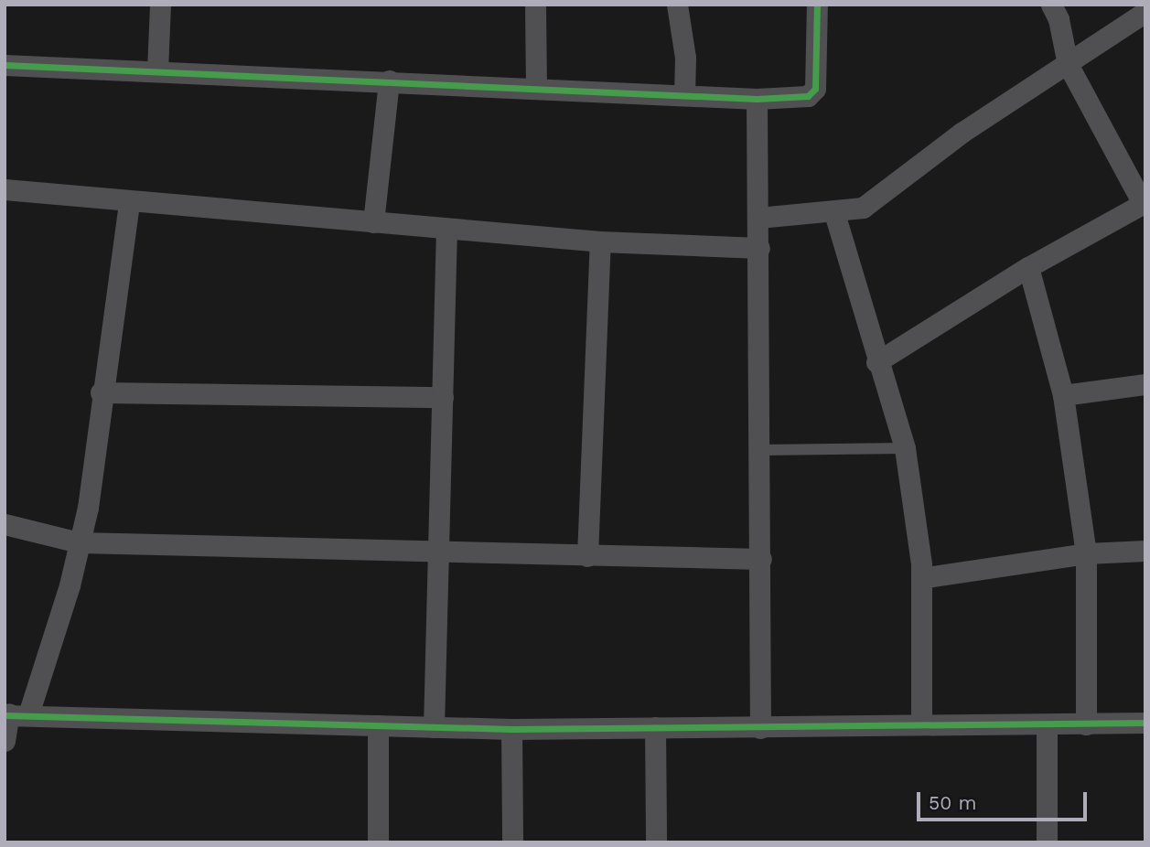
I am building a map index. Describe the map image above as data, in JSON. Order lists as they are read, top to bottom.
{
  "scale_bar": "50 m"
}
